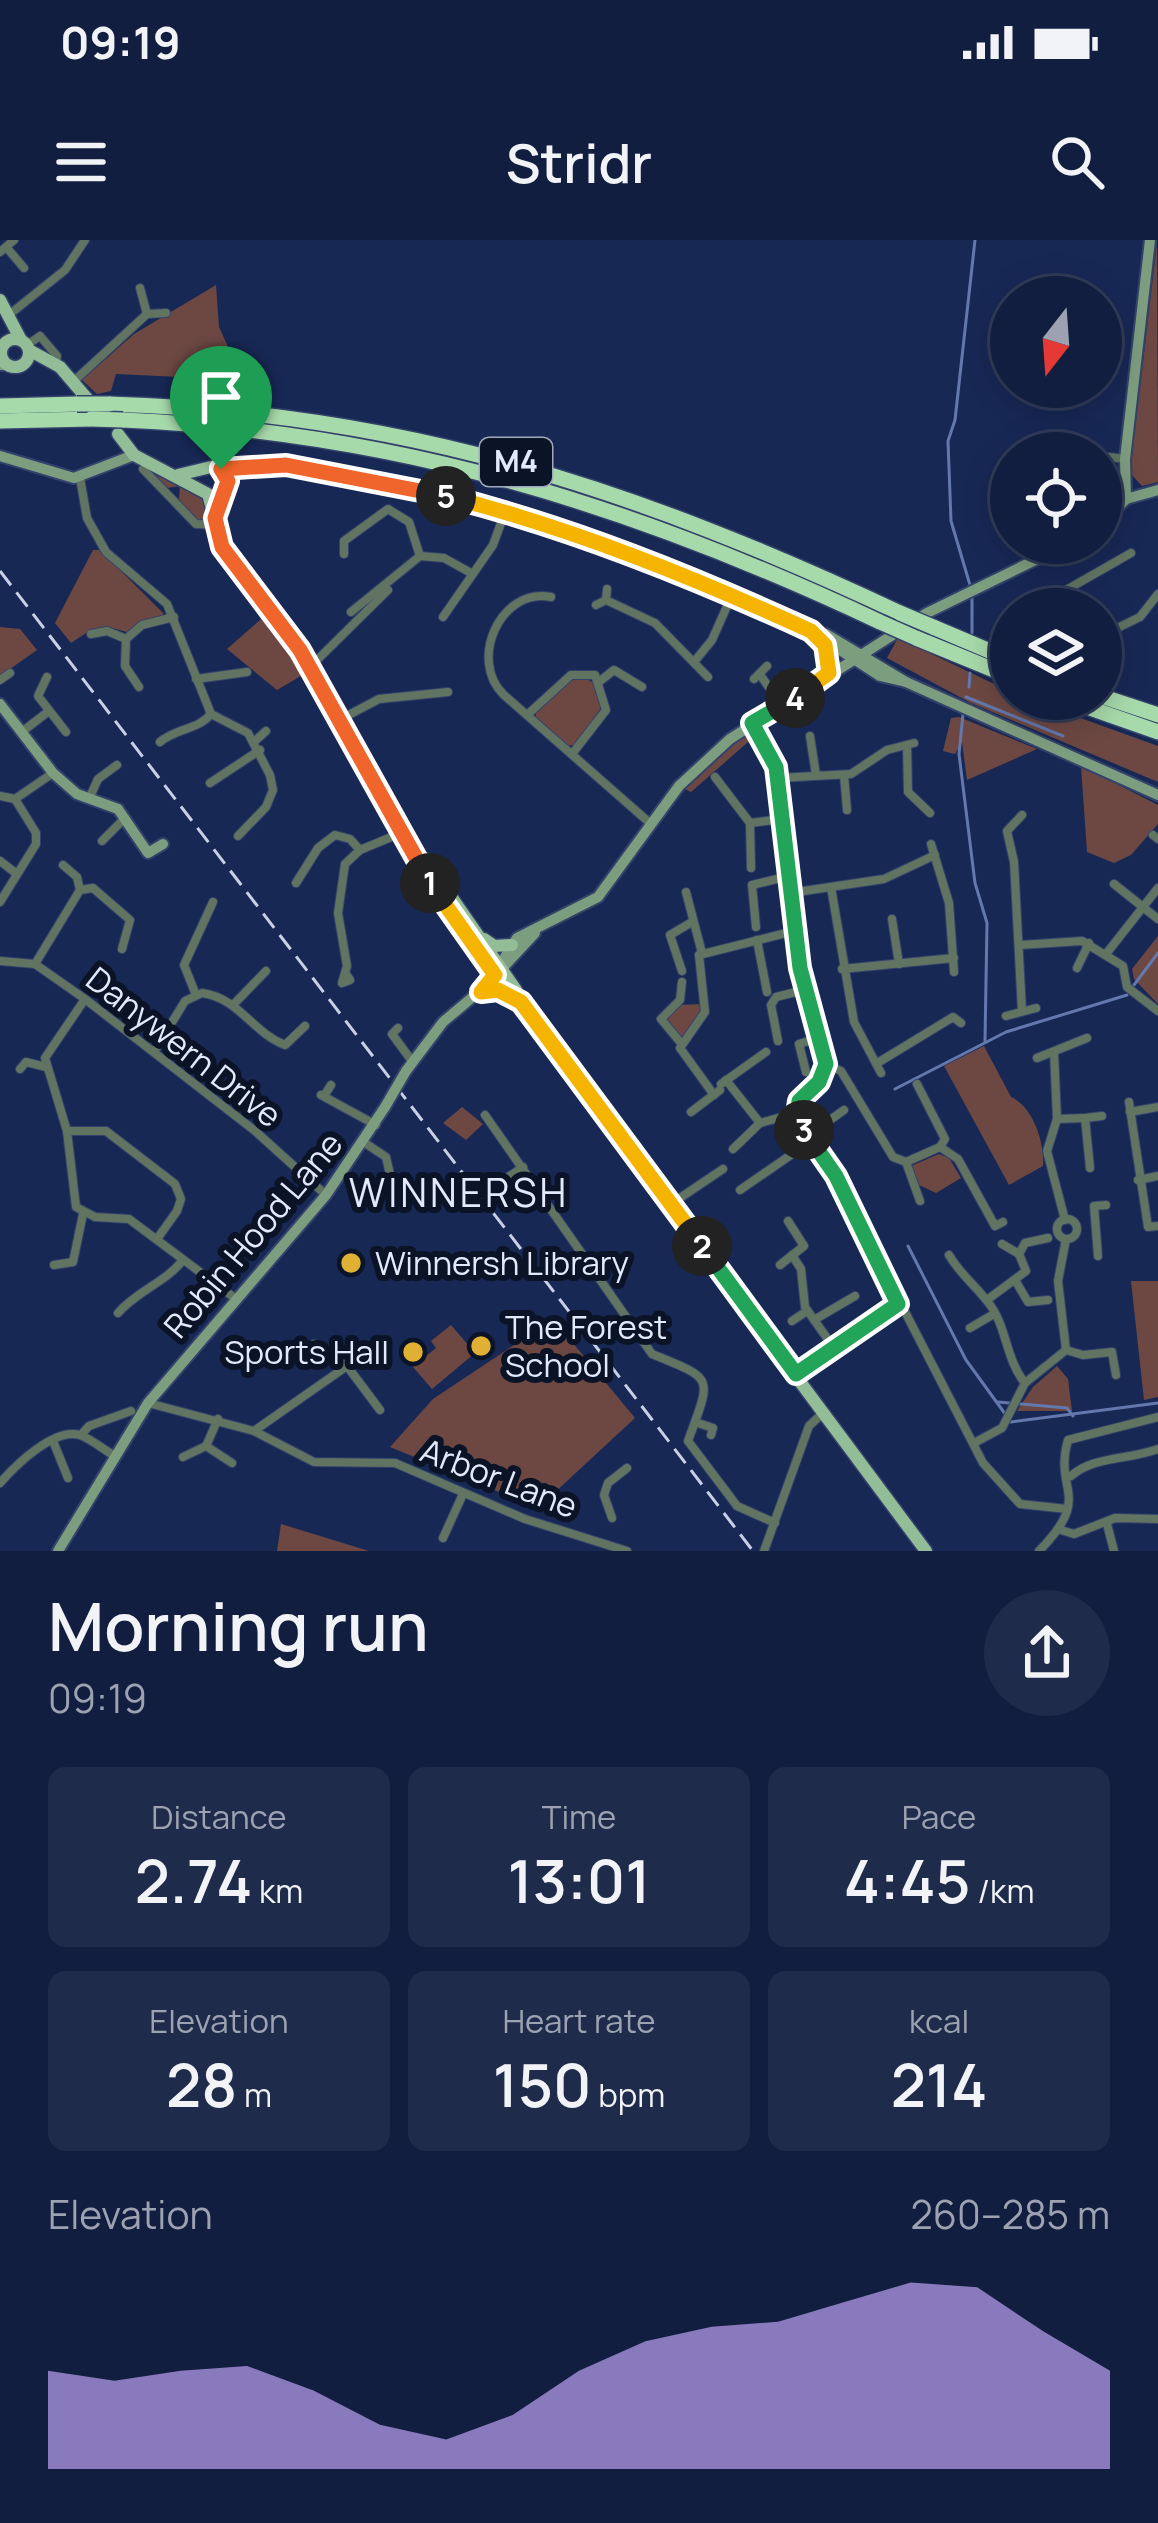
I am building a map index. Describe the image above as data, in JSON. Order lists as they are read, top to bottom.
{
  "streets": {
    "highway": ["M4"],
    "street": ["Danywern Drive", "Robin Hood Lane", "Arbor Lane"]
  },
  "crossings": [
    ["Danywern Drive", "Robin Hood Lane"],
    ["Robin Hood Lane", "Arbor Lane"]
  ],
  "districts": ["WINNERSH"],
  "places": ["Winnersh Library", "The Forest School", "Sports Hall"],
  "north": "bottom",
  "page": {
    "status": "09:19",
    "header": "Stridr",
    "pins": [
      "5",
      "4",
      "1",
      "3",
      "2"
    ],
    "heading": ["Morning run", "09:19"],
    "stats": [
      ["Distance", "2.74 km"],
      ["Time", "13:01"],
      ["Pace", "4:45 /km"],
      ["Elevation", "28 m"],
      ["Heart rate", "150 bpm"],
      ["kcal", "214"]
    ],
    "chart": ["Elevation", "260–285 m"]
  }
}
